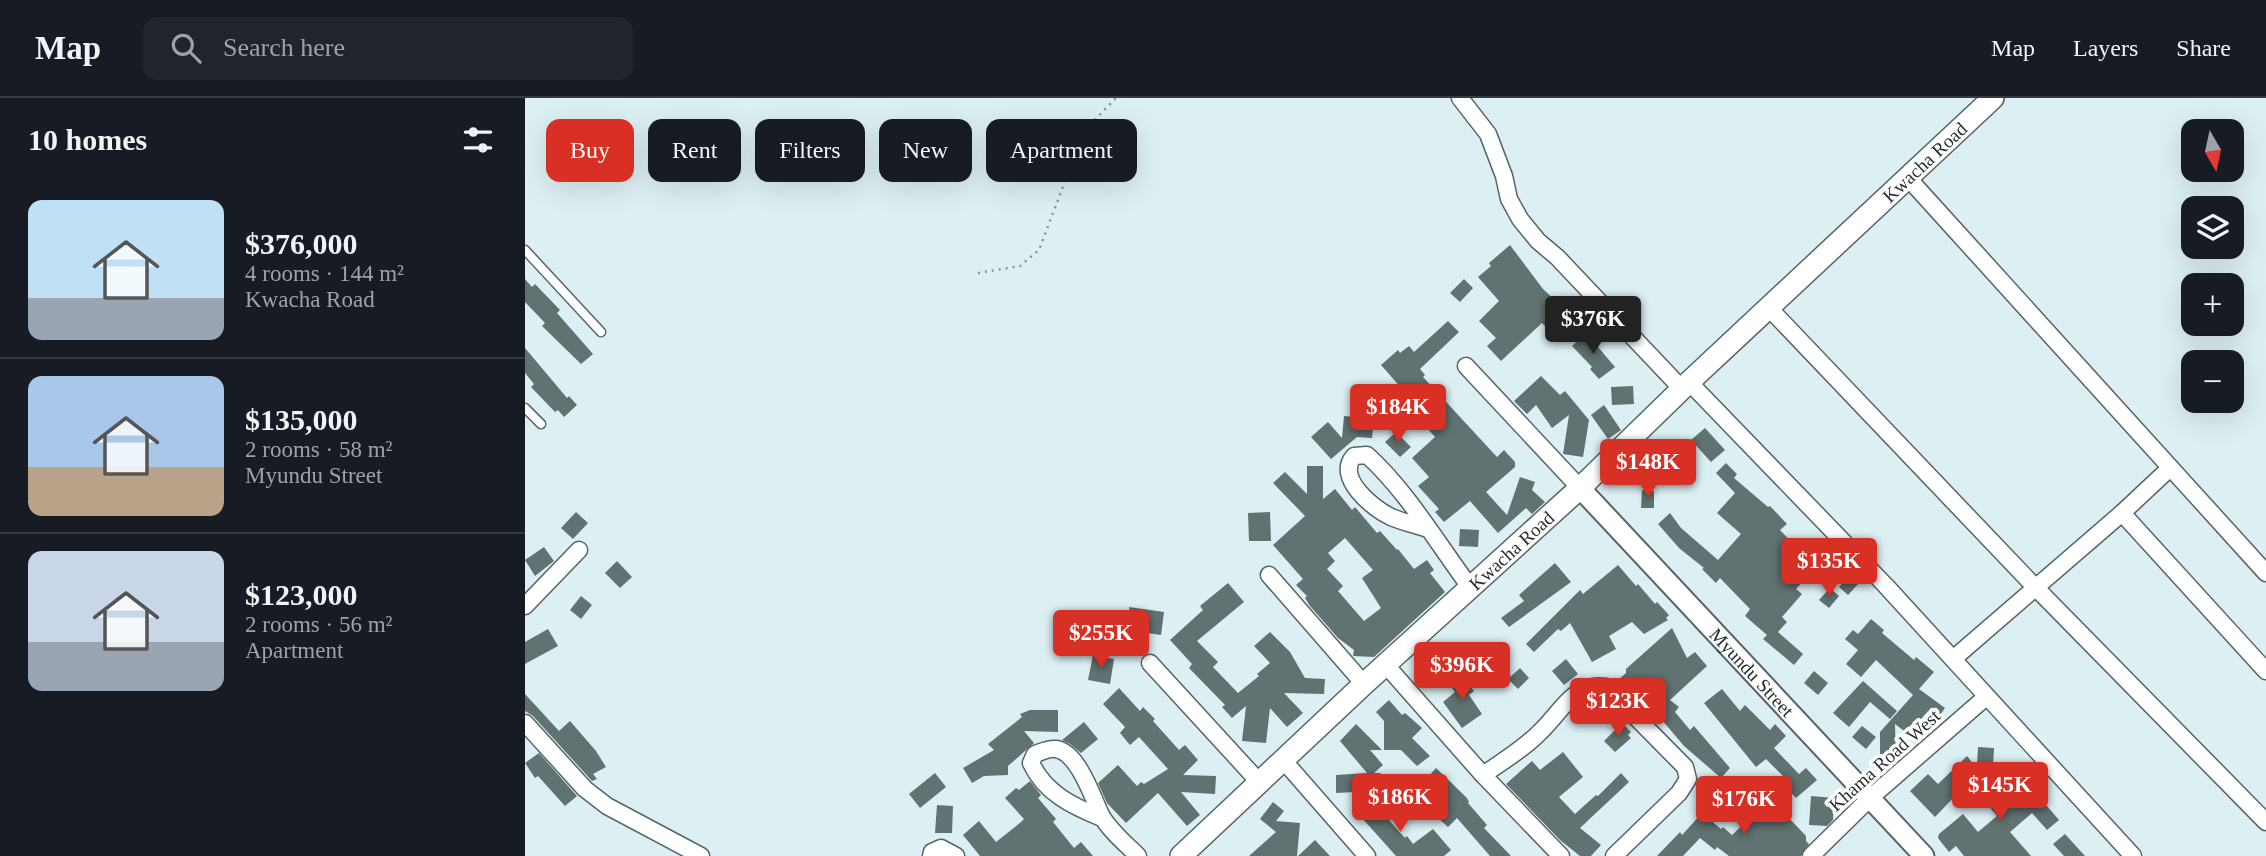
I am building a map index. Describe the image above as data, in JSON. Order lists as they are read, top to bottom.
{
  "streets": {
    "main road": ["Kwacha Road"],
    "street": ["Myundu Street", "Khama Road West"]
  },
  "crossings": [
    ["Kwacha Road", "Myundu Street"],
    ["Myundu Street", "Khama Road West"]
  ],
  "north": "bottom",
  "page": {
    "header": "Map",
    "search": "Search here",
    "nav": ["Map", "Layers", "Share"],
    "heading": "10 homes",
    "map_buttons": ["+", "−"],
    "chip": [
      "Buy",
      "Rent",
      "Filters",
      "New",
      "Apartment"
    ],
    "list": [
      {
        "name": "$376,000",
        "note": "4 rooms · 144 m² · Kwacha Road"
      },
      {
        "name": "$135,000",
        "note": "2 rooms · 58 m² · Myundu Street"
      },
      {
        "name": "$123,000",
        "note": "2 rooms · 56 m² · Apartment"
      }
    ],
    "price": [
      "$376K",
      "$184K",
      "$148K",
      "$135K",
      "$255K",
      "$396K",
      "$123K",
      "$145K",
      "$186K",
      "$176K"
    ]
  }
}
